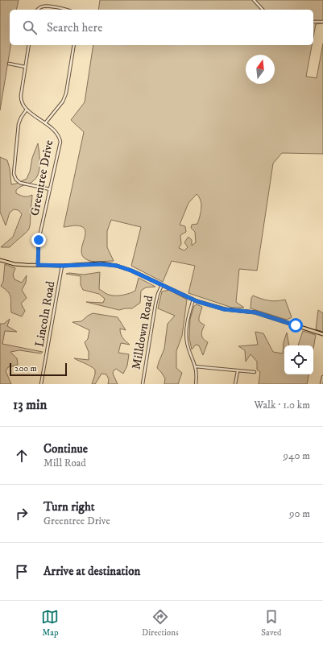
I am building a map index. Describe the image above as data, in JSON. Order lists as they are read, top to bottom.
{
  "streets": {
    "street": ["Greentree Drive", "Lincoln Road", "Milldown Road"]
  },
  "scale_bar": "200 m",
  "north": "top",
  "page": {
    "search": "Search here",
    "scale": "200 m",
    "heading": ["13 min", "Walk · 1.0 km"],
    "list": [
      ["Continue", "Mill Road", "940 m"],
      ["Turn right", "Greentree Drive", "90 m"],
      "Arrive at destination"
    ],
    "nav": ["Map", "Directions", "Saved"]
  }
}
